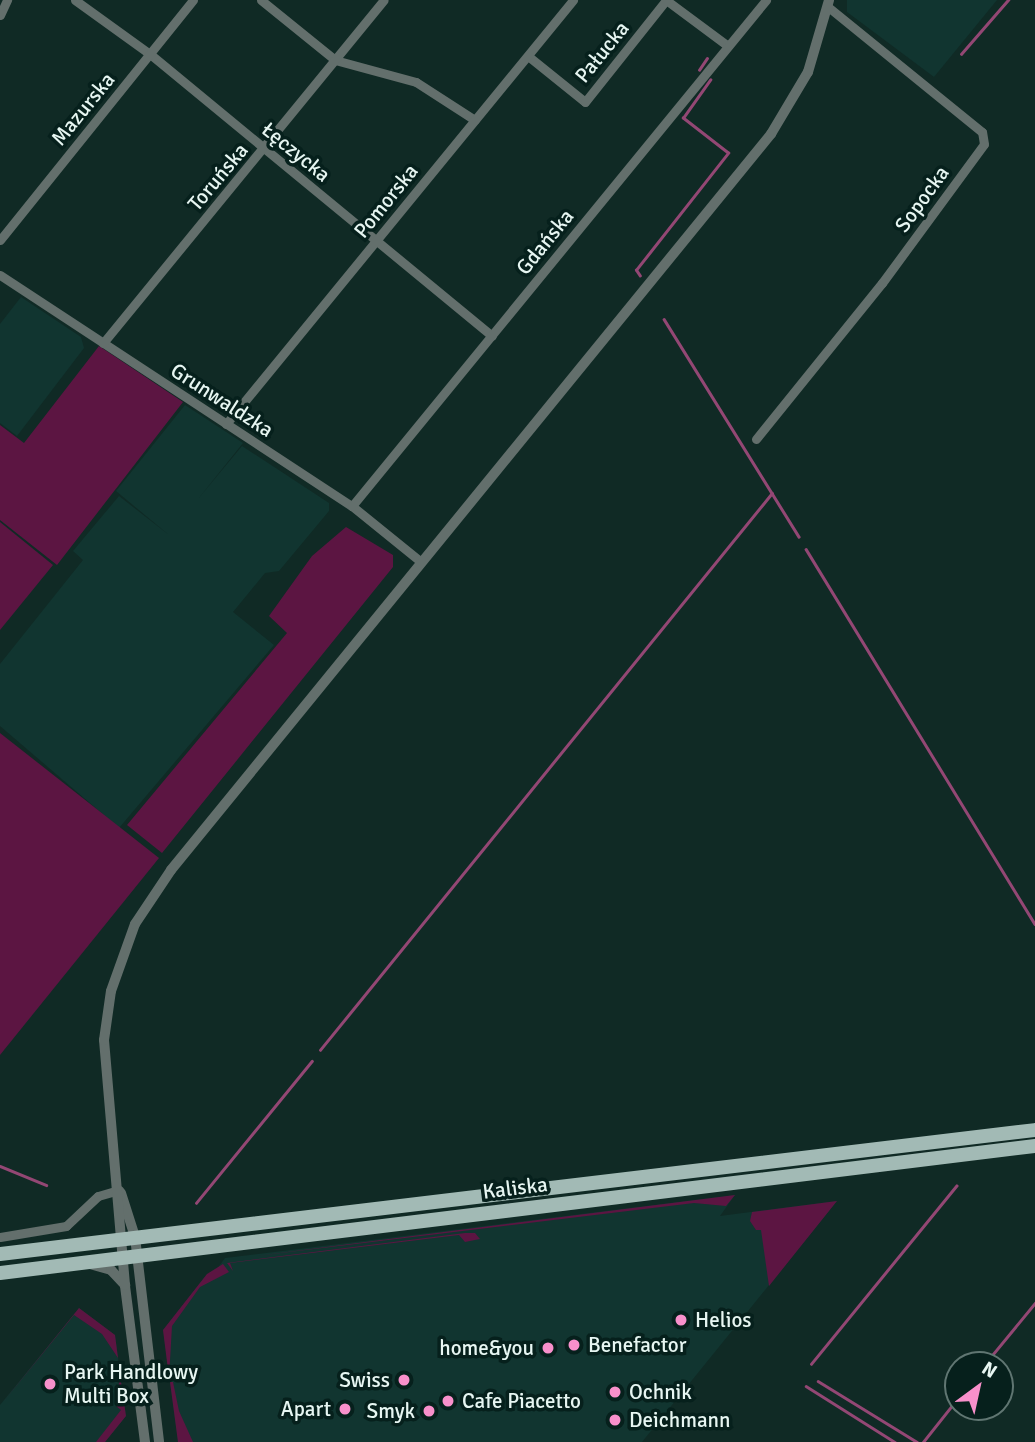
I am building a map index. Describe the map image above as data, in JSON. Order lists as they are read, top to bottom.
{
  "streets": {
    "main road": ["Kaliska"],
    "street": [
      "Pałucka",
      "Mazurska",
      "Łęczycka",
      "Toruńska",
      "Sopocka",
      "Pomorska",
      "Gdańska",
      "Grunwaldzka"
    ]
  },
  "crossings": [
    ["Pałucka", "Pomorska"],
    ["Mazurska", "Łęczycka"],
    ["Łęczycka", "Toruńska"],
    ["Łęczycka", "Pomorska"],
    ["Łęczycka", "Gdańska"],
    ["Toruńska", "Grunwaldzka"],
    ["Pomorska", "Grunwaldzka"],
    ["Gdańska", "Grunwaldzka"]
  ],
  "places": [
    "Helios",
    "Benefactor",
    "home&you",
    "Swiss",
    "Park Handlowy Multi Box",
    "Ochnik",
    "Cafe Piacetto",
    "Apart",
    "Smyk",
    "Deichmann"
  ],
  "north": "top right"
}
